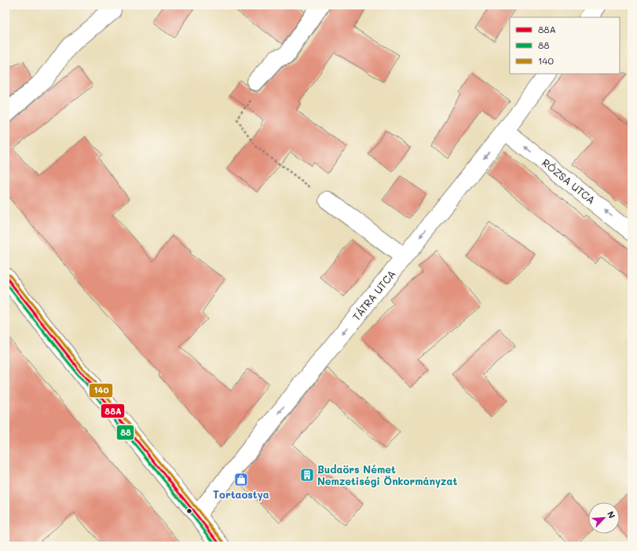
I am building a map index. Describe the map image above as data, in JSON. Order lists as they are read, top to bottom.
{
  "streets": {
    "street": ["RÓZSA UTCA", "TÁTRA UTCA"]
  },
  "crossings": [
    ["RÓZSA UTCA", "TÁTRA UTCA"]
  ],
  "one_way": ["RÓZSA UTCA", "TÁTRA UTCA"],
  "places": {
    "building": ["Budaörs Német Nemzetiségi Önkormányzat"],
    "shop": ["Tortaostya"]
  },
  "lines": ["transit line 140", "transit line 88A", "transit line 88"],
  "legend": ["88A", "88", "140"],
  "north": "top right"
}
